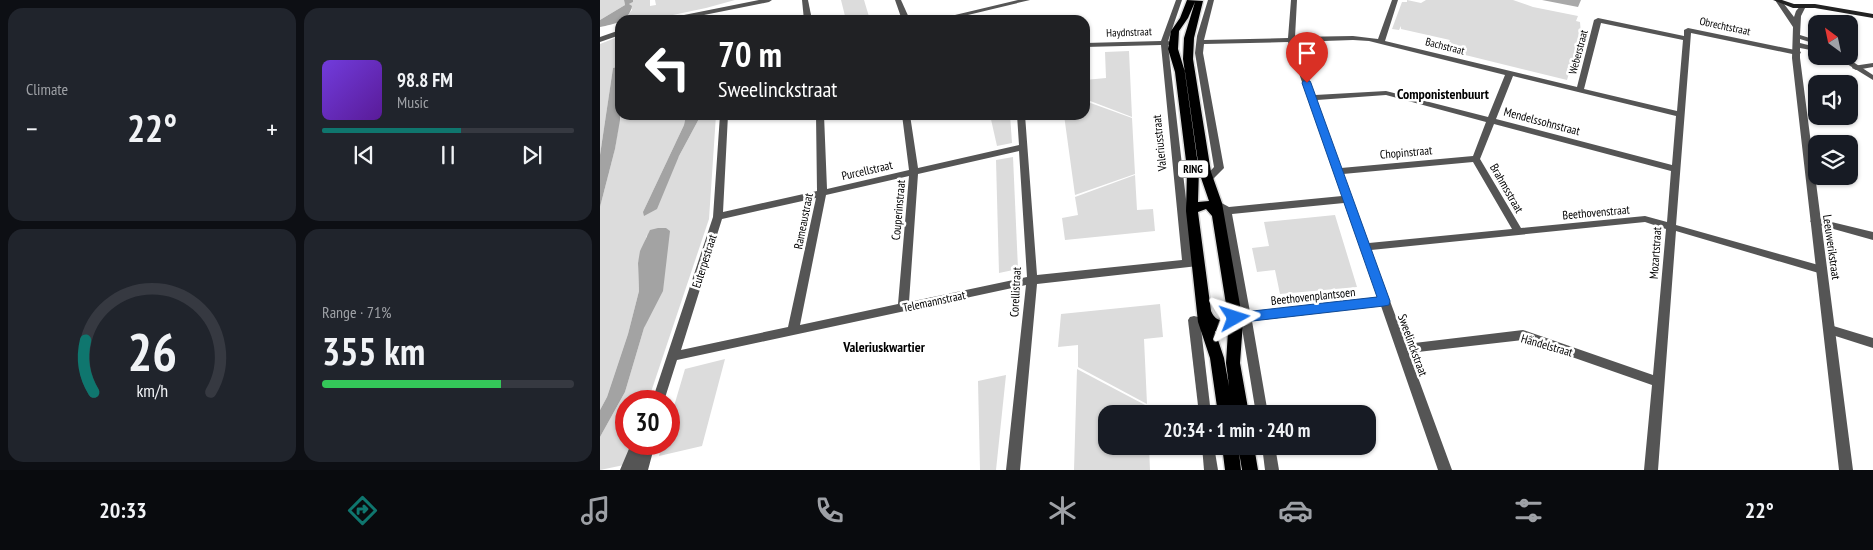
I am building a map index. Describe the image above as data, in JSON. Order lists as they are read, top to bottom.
{
  "streets": {
    "main road": ["Valeriusstraat", "RING"],
    "street": [
      "Obrechtstraat",
      "Haydnstraat",
      "Bachstraat",
      "Weberstraat",
      "Mendelssohnstraat",
      "Chopinstraat",
      "Purcellstraat",
      "Brahmsstraat",
      "Couperinstraat",
      "Beethovenstraat",
      "Rameaustraat",
      "Leeuwerikstraat",
      "Mozartstraat",
      "Euterpestraat",
      "Corellistraat",
      "Beethovenplantsoen",
      "Telemannstraat",
      "Sweelinckstraat",
      "Händelstraat"
    ]
  },
  "crossings": [
    ["Obrechtstraat", "Weberstraat"],
    ["Obrechtstraat", "Leeuwerikstraat"],
    ["Obrechtstraat", "Mozartstraat"],
    ["Haydnstraat", "Valeriusstraat"],
    ["Bachstraat", "Weberstraat"],
    ["Bachstraat", "Brahmsstraat"],
    ["Bachstraat", "Mozartstraat"],
    ["Bachstraat", "Sweelinckstraat"],
    ["Mendelssohnstraat", "Brahmsstraat"],
    ["Mendelssohnstraat", "Mozartstraat"],
    ["Mendelssohnstraat", "Sweelinckstraat"],
    ["Valeriusstraat", "Telemannstraat"],
    ["Chopinstraat", "Brahmsstraat"],
    ["Chopinstraat", "Sweelinckstraat"],
    ["RING", "Beethovenplantsoen"],
    ["Purcellstraat", "Couperinstraat"],
    ["Purcellstraat", "Rameaustraat"],
    ["Purcellstraat", "Euterpestraat"],
    ["Purcellstraat", "Corellistraat"],
    ["Brahmsstraat", "Beethovenstraat"],
    ["Couperinstraat", "Telemannstraat"],
    ["Beethovenstraat", "Leeuwerikstraat"],
    ["Beethovenstraat", "Mozartstraat"],
    ["Beethovenstraat", "Sweelinckstraat"],
    ["Rameaustraat", "Telemannstraat"],
    ["Mozartstraat", "Händelstraat"],
    ["Euterpestraat", "Telemannstraat"],
    ["Corellistraat", "Telemannstraat"],
    ["Beethovenplantsoen", "Sweelinckstraat"],
    ["Sweelinckstraat", "Händelstraat"]
  ],
  "districts": ["Componistenbuurt", "Valeriuskwartier"],
  "north": "top left",
  "page": {
    "tile": [
      "Climate",
      ["Range · 71%", "355 km"]
    ],
    "turn": ["70 m", "Sweelinckstraat"],
    "song": ["98.8 FM", "Music"],
    "heat": ["−", "22°", "+"],
    "limit": "30",
    "trip": "20:34 · 1 min · 240 m",
    "tabs": ["20:33", "22°"],
    "gauge": ["26", "km/h"]
  }
}
